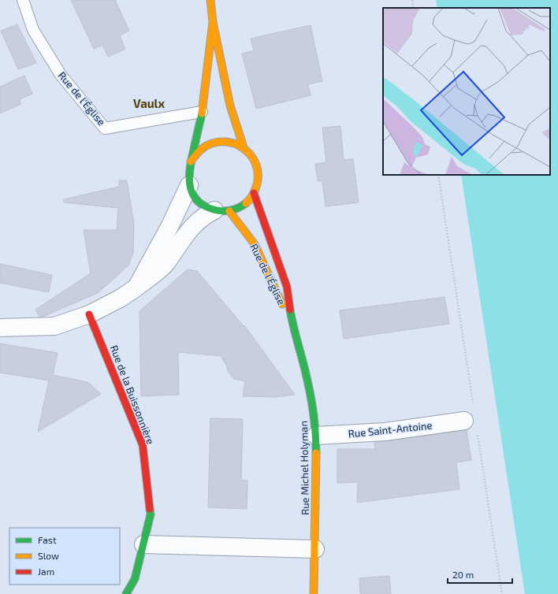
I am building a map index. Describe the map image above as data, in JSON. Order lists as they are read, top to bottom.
{
  "streets": {
    "main road": ["Rue de l'Église", "Rue de la Buissonnière", "Rue Michel Holyman"],
    "street": ["Rue Saint-Antoine"]
  },
  "crossings": [
    ["Rue de l'Église", "Rue Michel Holyman"],
    ["Rue Saint-Antoine", "Rue Michel Holyman"]
  ],
  "districts": ["Vaulx"],
  "legend": ["Fast", "Slow", "Jam"],
  "scale_bar": "20 m"
}
